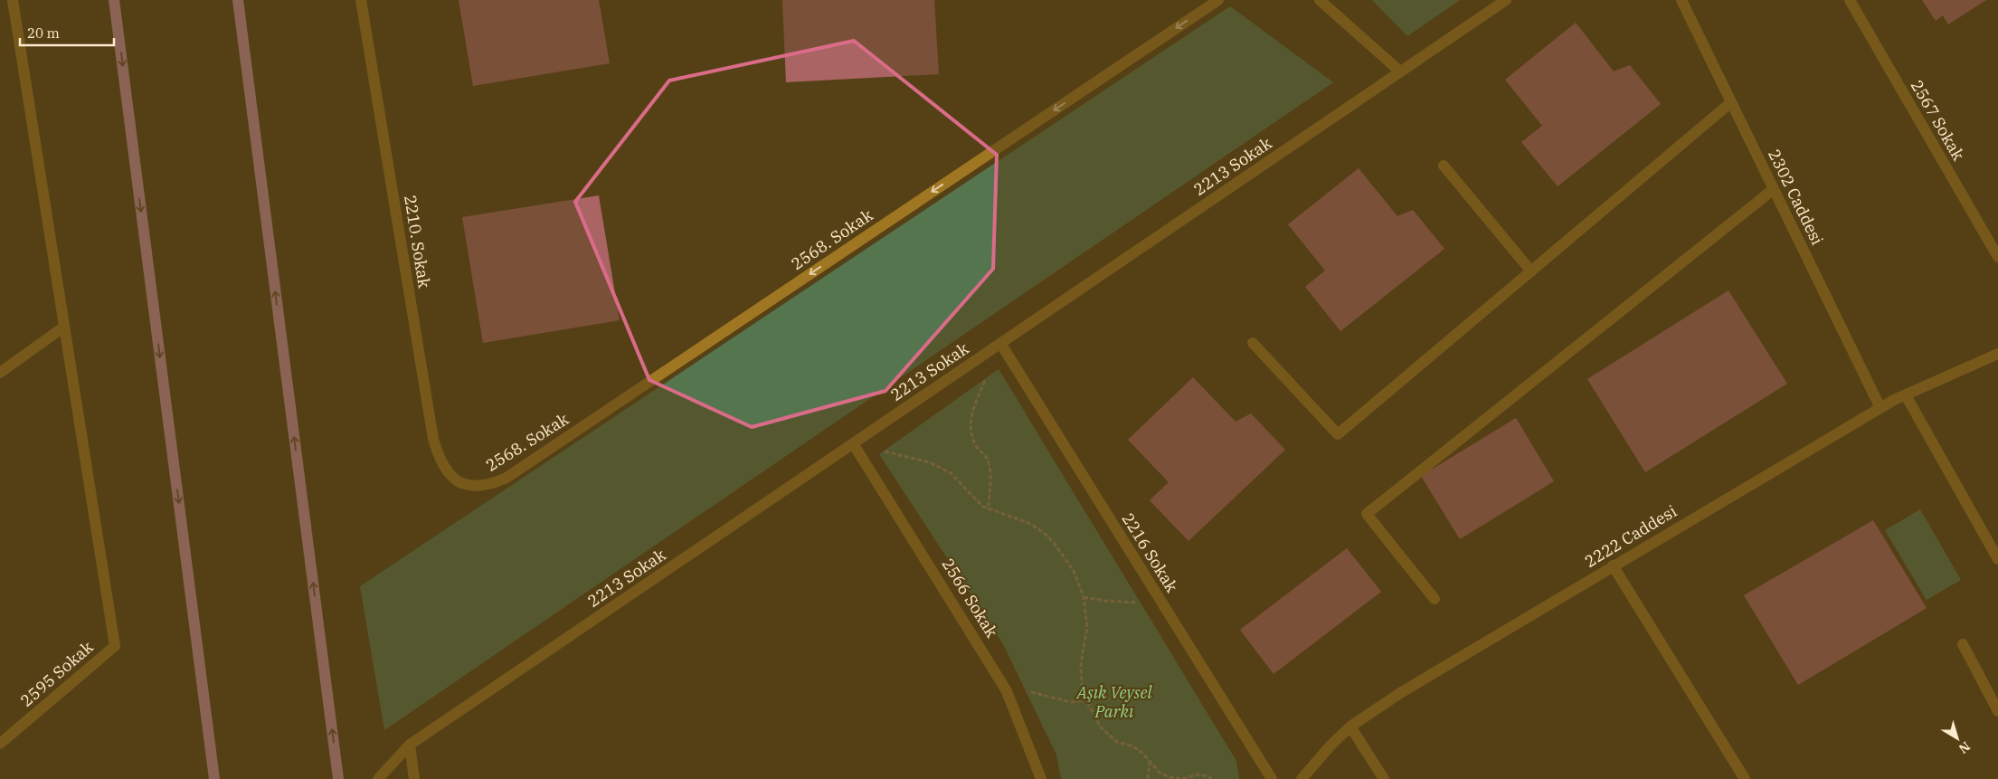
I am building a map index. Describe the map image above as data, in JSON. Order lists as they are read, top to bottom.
{
  "streets": {
    "street": [
      "2567 Sokak",
      "2213 Sokak",
      "2302 Caddesi",
      "2568. Sokak",
      "2210. Sokak",
      "2222 Caddesi",
      "2216 Sokak",
      "2566 Sokak",
      "2595 Sokak"
    ]
  },
  "crossings": [
    ["2213 Sokak", "2216 Sokak"],
    ["2213 Sokak", "2566 Sokak"],
    ["2302 Caddesi", "2222 Caddesi"],
    ["2568. Sokak", "2210. Sokak"]
  ],
  "one_way": ["2568. Sokak"],
  "parks": ["Aşık Veysel Parkı"],
  "scale_bar": "20 m",
  "north": "bottom right"
}
